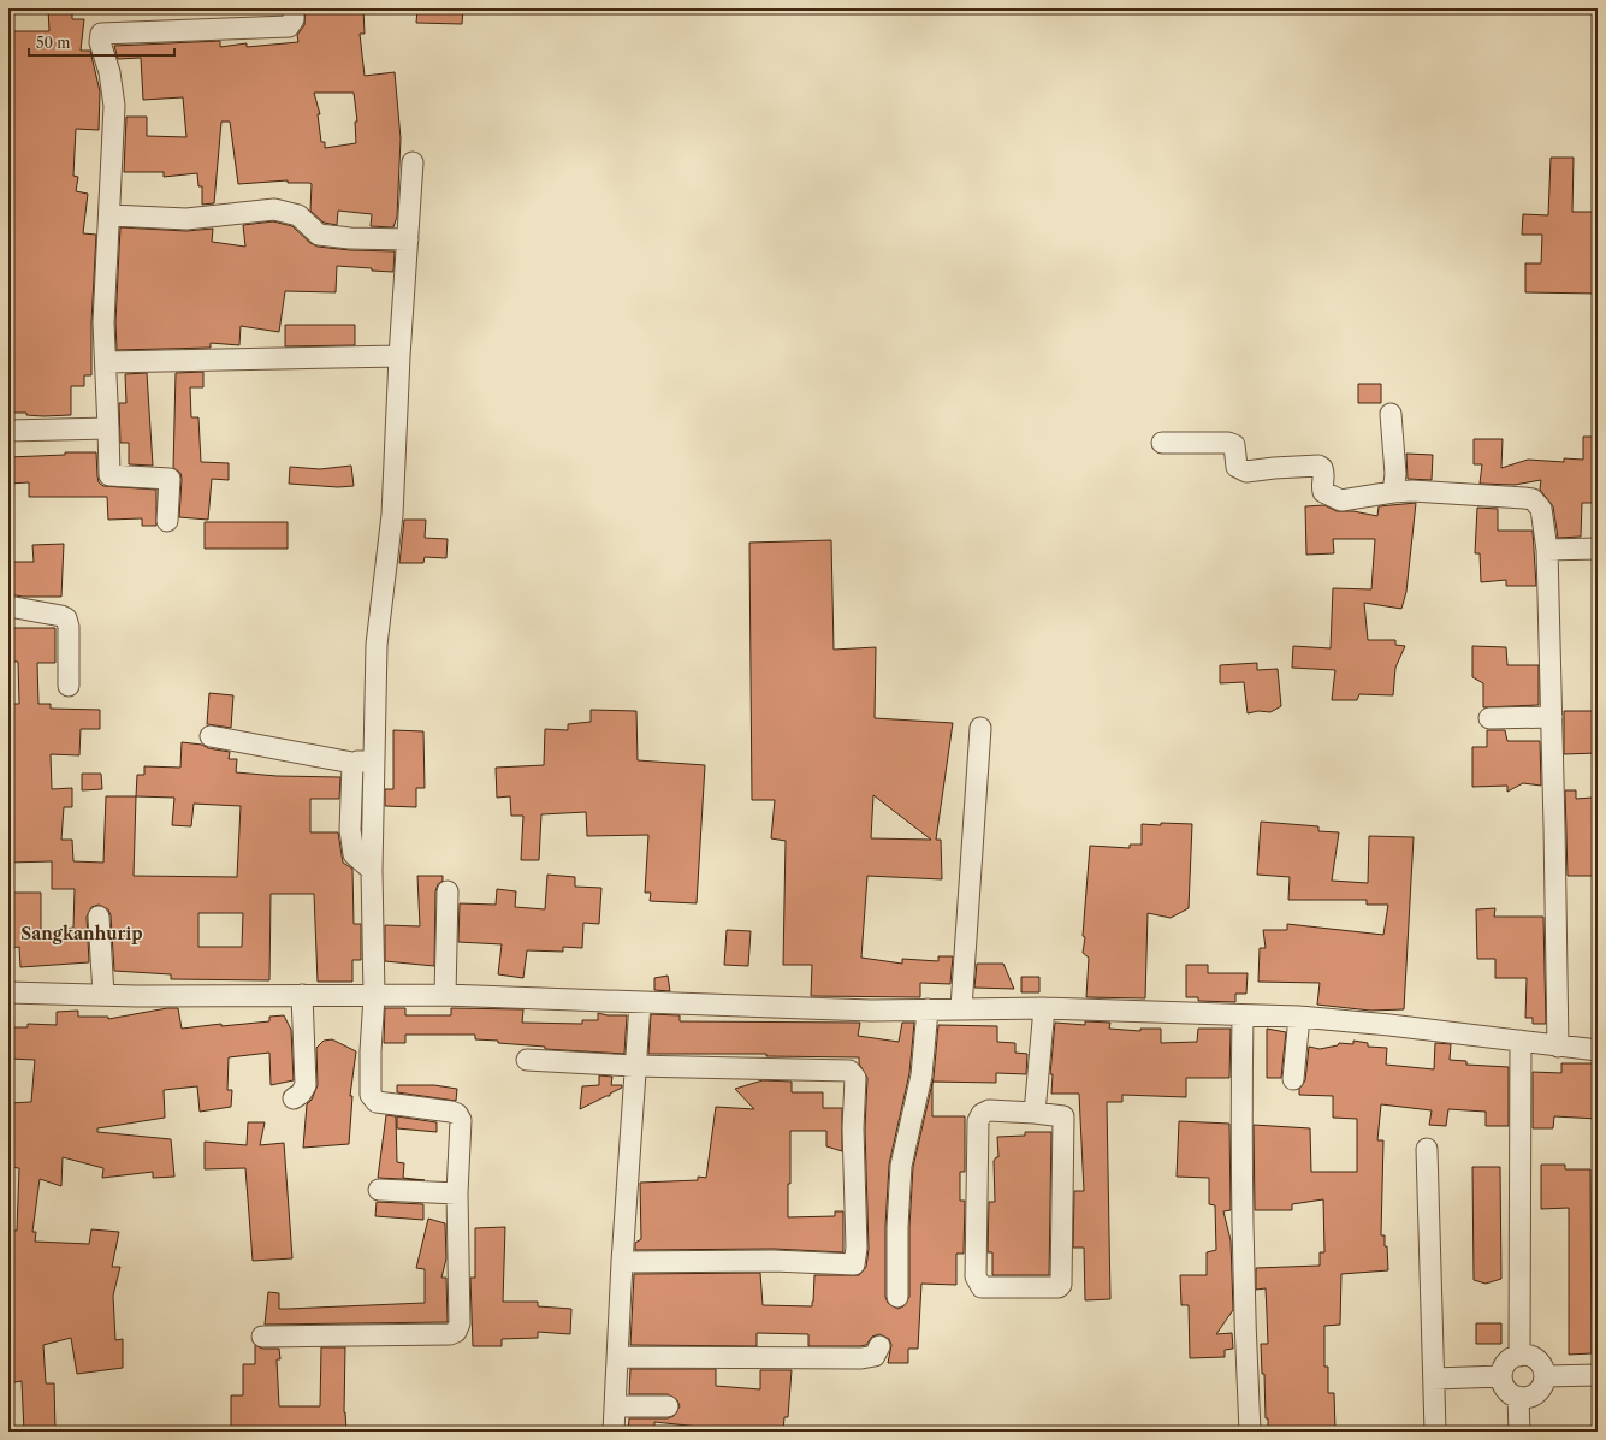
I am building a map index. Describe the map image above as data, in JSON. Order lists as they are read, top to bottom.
{
  "districts": ["Sangkanhurip"],
  "scale_bar": "50 m"
}
